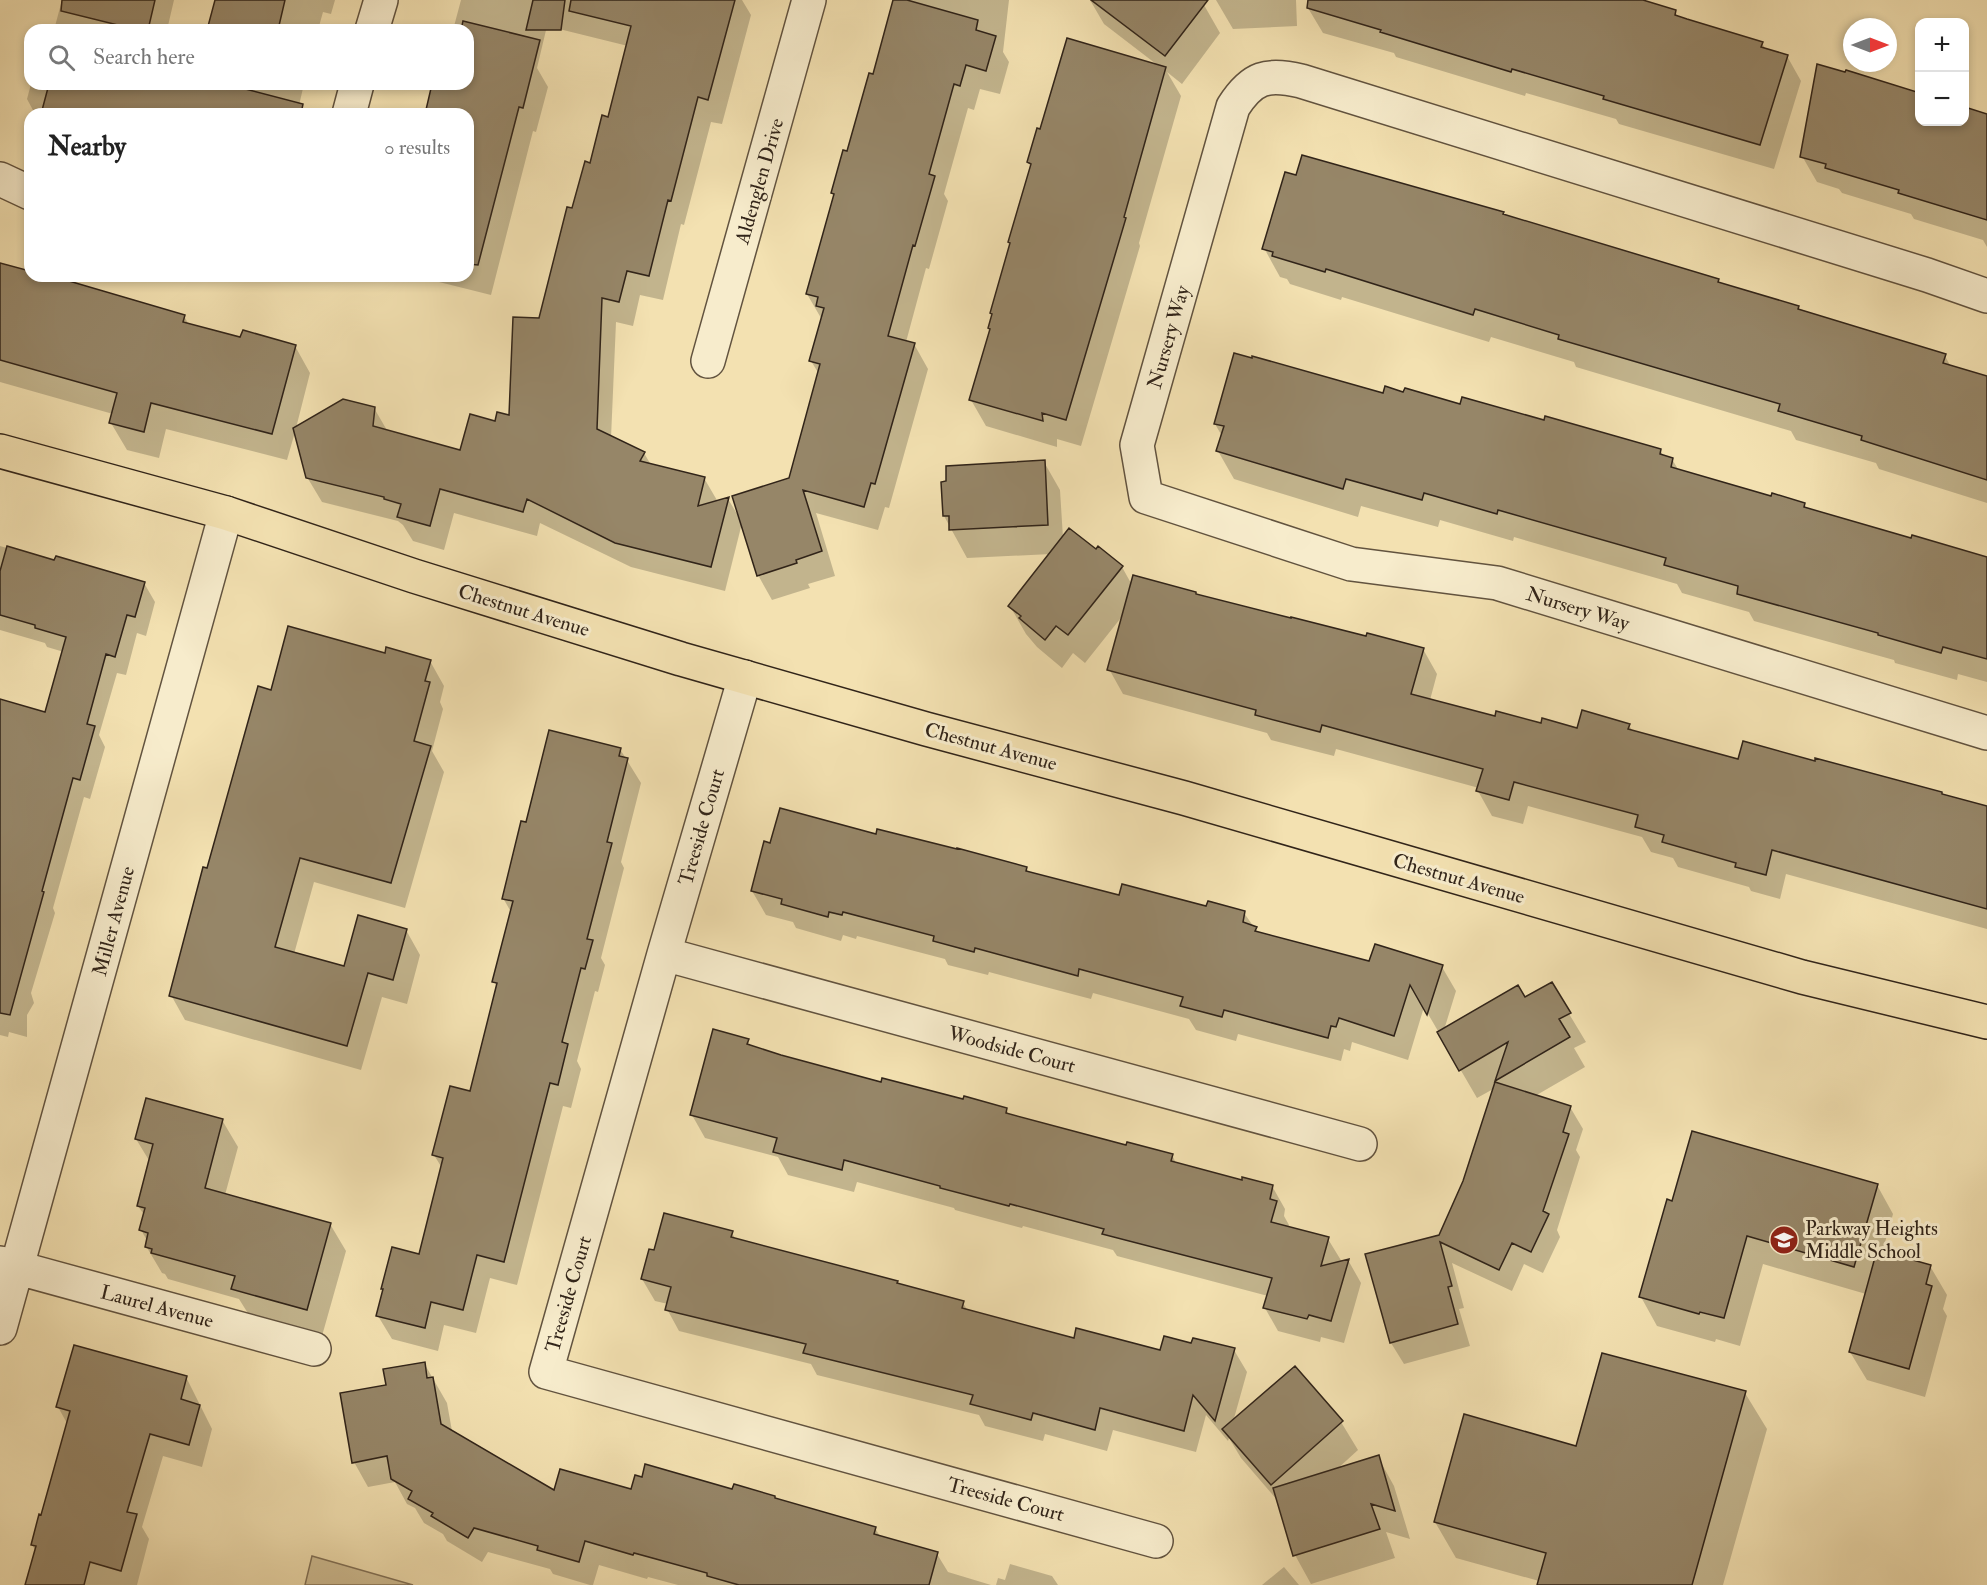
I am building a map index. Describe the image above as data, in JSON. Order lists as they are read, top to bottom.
{
  "streets": {
    "main road": ["Chestnut Avenue"],
    "street": [
      "Aldenglen Drive",
      "Nursery Way",
      "Treeside Court",
      "Miller Avenue",
      "Woodside Court",
      "Laurel Avenue"
    ]
  },
  "crossings": [
    ["Chestnut Avenue", "Treeside Court"],
    ["Chestnut Avenue", "Miller Avenue"],
    ["Treeside Court", "Woodside Court"],
    ["Miller Avenue", "Laurel Avenue"]
  ],
  "places": {
    "school or university": ["Parkway Heights Middle School"]
  },
  "north": "right",
  "page": {
    "map_buttons": ["+", "−"],
    "search": "Search here",
    "heading": ["Nearby", "0 results"]
  }
}
